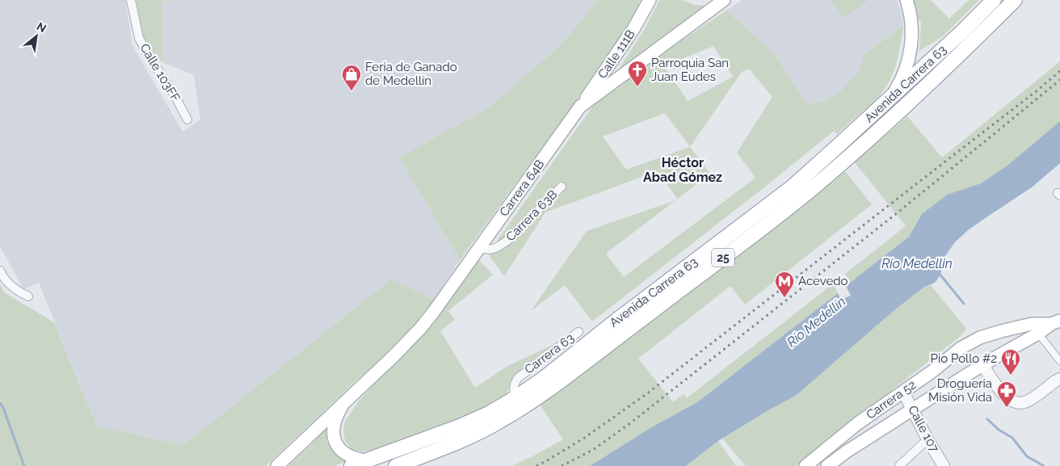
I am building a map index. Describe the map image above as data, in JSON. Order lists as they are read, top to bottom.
{
  "streets": {
    "highway": ["Avenida Carrera 63", "25"],
    "main road": ["Calle 111B", "Carrera 64B", "Carrera 52"],
    "street": [
      "Calle 103FF",
      "Carrera 63B",
      "Carrera 63",
      "Calle 107"
    ]
  },
  "crossings": [
    ["Calle 111B", "Carrera 64B"],
    ["Avenida Carrera 63", "Carrera 64B"],
    ["Avenida Carrera 63", "Carrera 63"],
    ["Carrera 64B", "Carrera 63B"],
    ["Carrera 52", "Calle 107"]
  ],
  "districts": ["Héctor Abad Gómez"],
  "water": ["Rio Medellin", "Río Medellín"],
  "places": {
    "church": ["Parroquia San Juan Eudes"],
    "shop": ["Feria de Ganado de Medellín"],
    "metro station": ["Acevedo"],
    "restaurant": ["Pio Pollo #2"],
    "pharmacy": ["Drogueria Misión Vida"]
  },
  "north": "top right"
}
